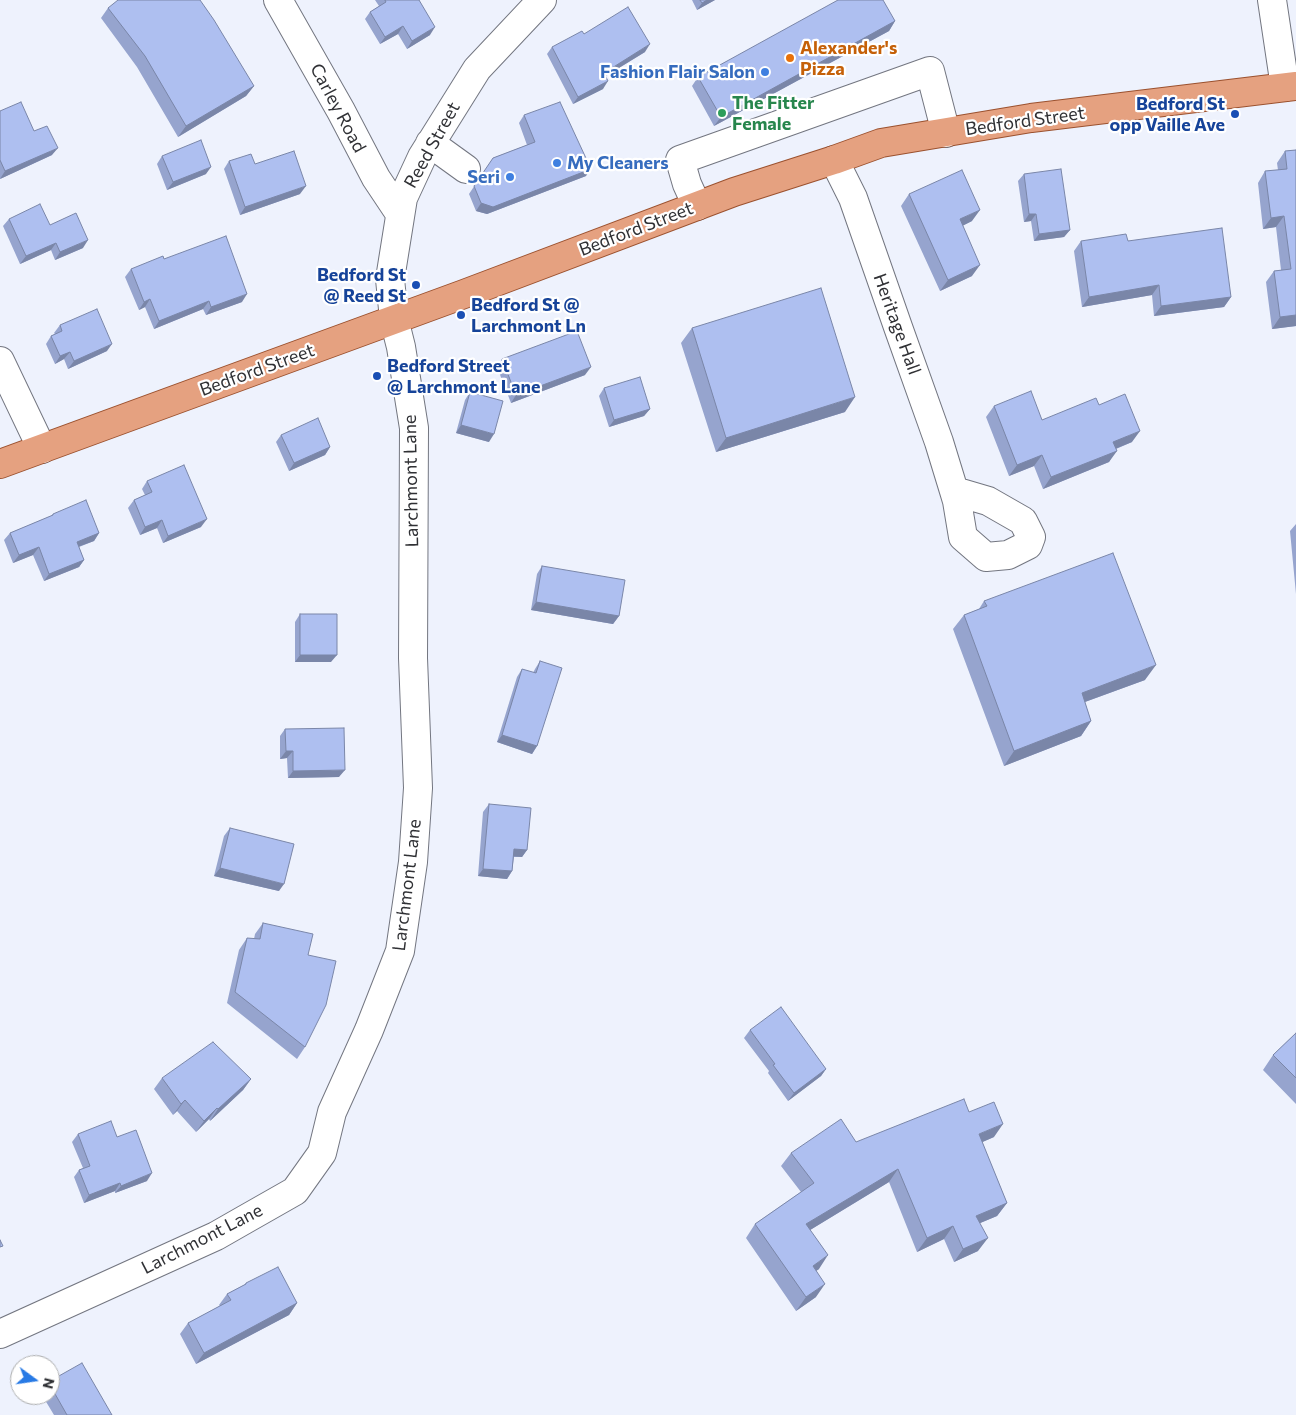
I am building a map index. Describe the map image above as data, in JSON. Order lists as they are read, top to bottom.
{
  "streets": {
    "main road": ["Bedford Street"],
    "street": [
      "Carley Road",
      "Reed Street",
      "Heritage Hall",
      "Larchmont Lane"
    ]
  },
  "crossings": [
    ["Carley Road", "Reed Street"],
    ["Bedford Street", "Reed Street"],
    ["Bedford Street", "Heritage Hall"],
    ["Bedford Street", "Larchmont Lane"],
    ["Reed Street", "Larchmont Lane"]
  ],
  "places": [
    "Alexander's Pizza",
    "Fashion Flair Salon",
    "The Fitter Female",
    "Bedford St opp Vaille Ave",
    "My Cleaners",
    "Seri",
    "Bedford St @ Reed St",
    "Bedford St @ Larchmont Ln",
    "Bedford Street @ Larchmont Lane"
  ],
  "north": "right"
}
